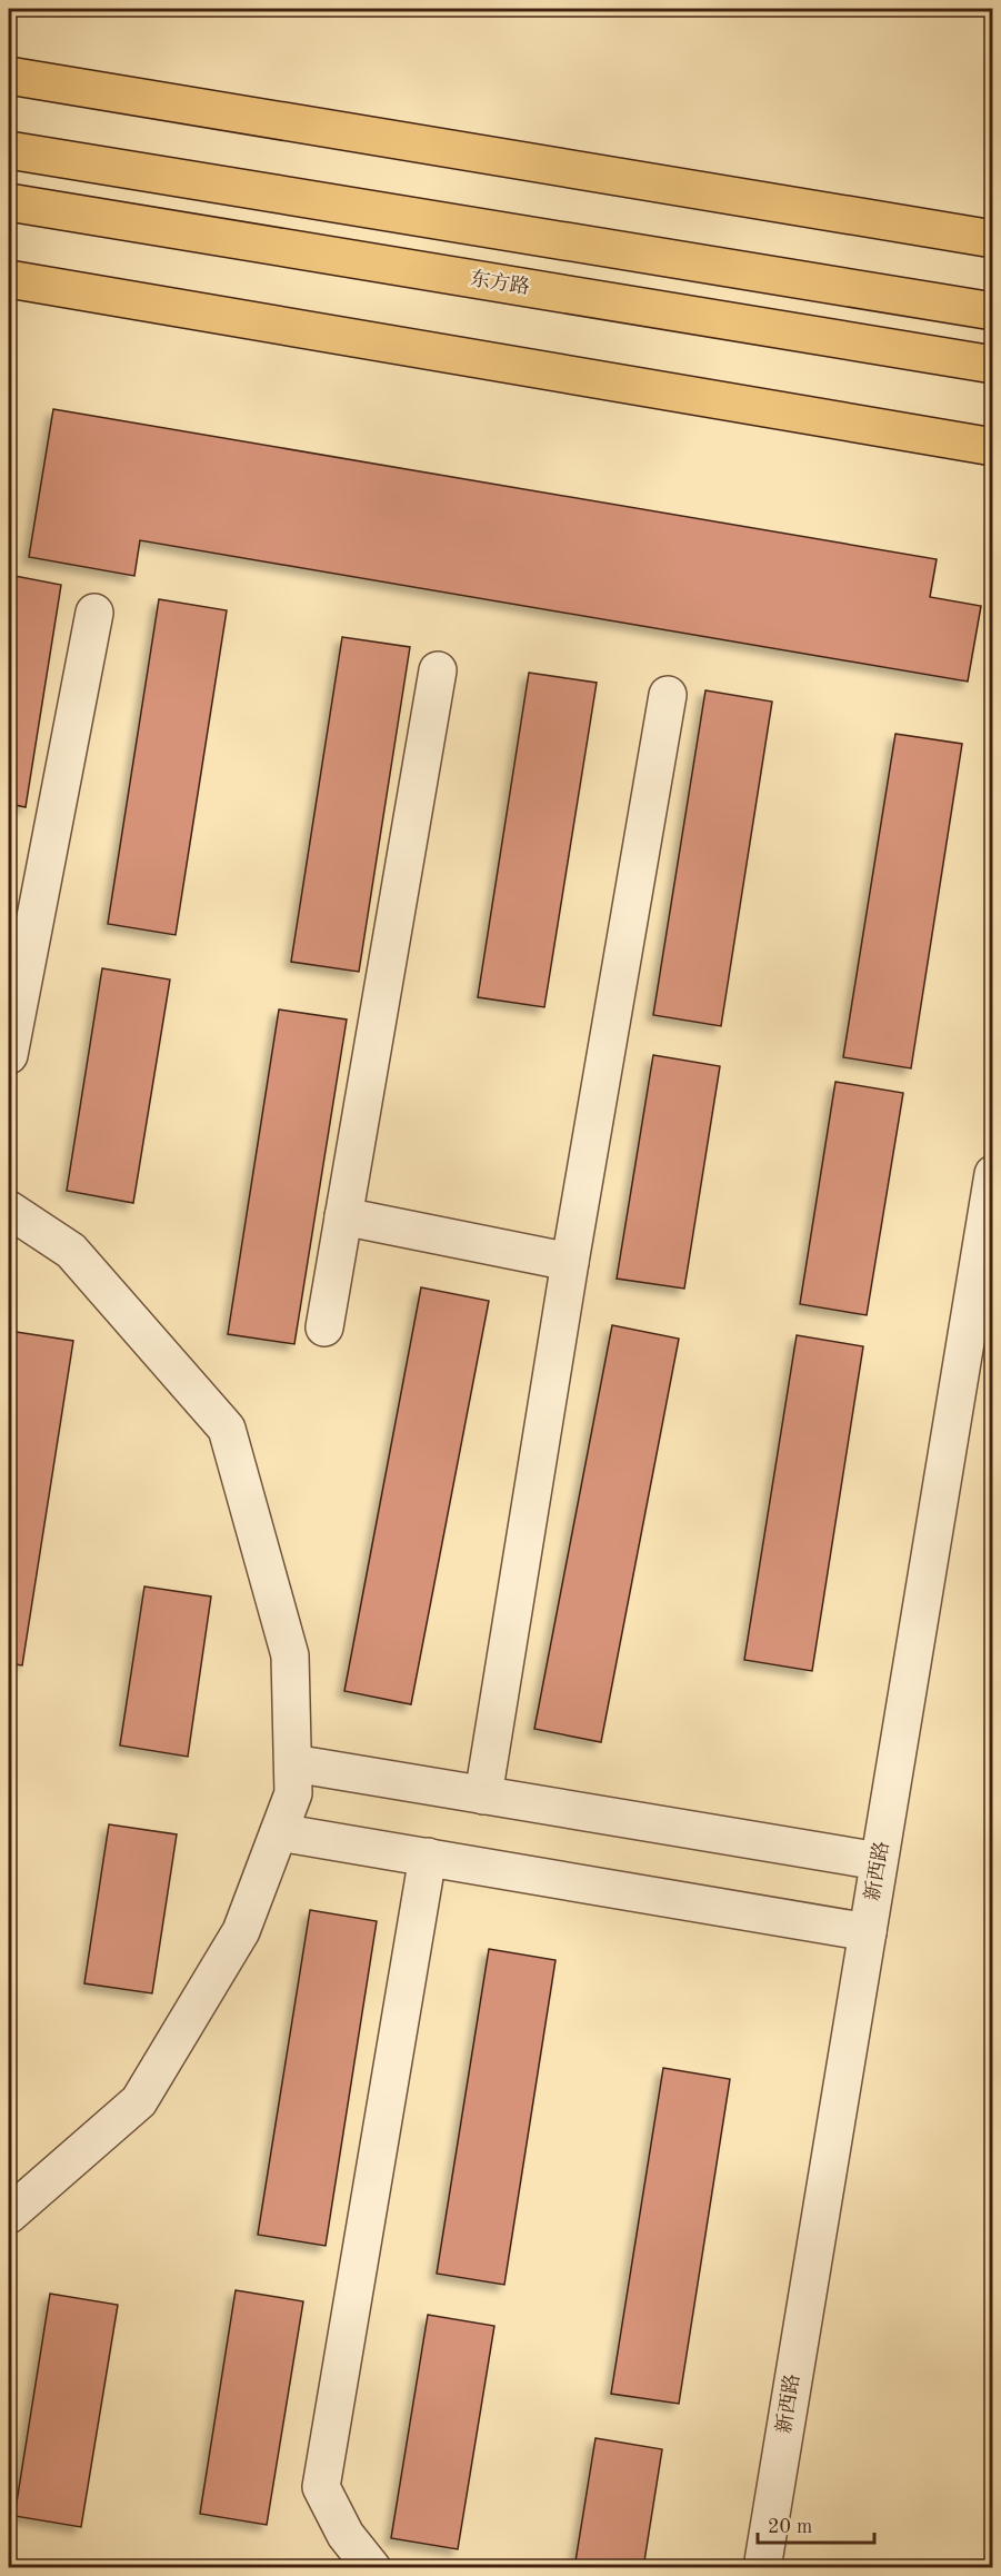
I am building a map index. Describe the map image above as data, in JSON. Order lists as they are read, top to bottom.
{
  "streets": {
    "main road": ["东方路"],
    "street": ["新西路"]
  },
  "scale_bar": "20 m"
}
